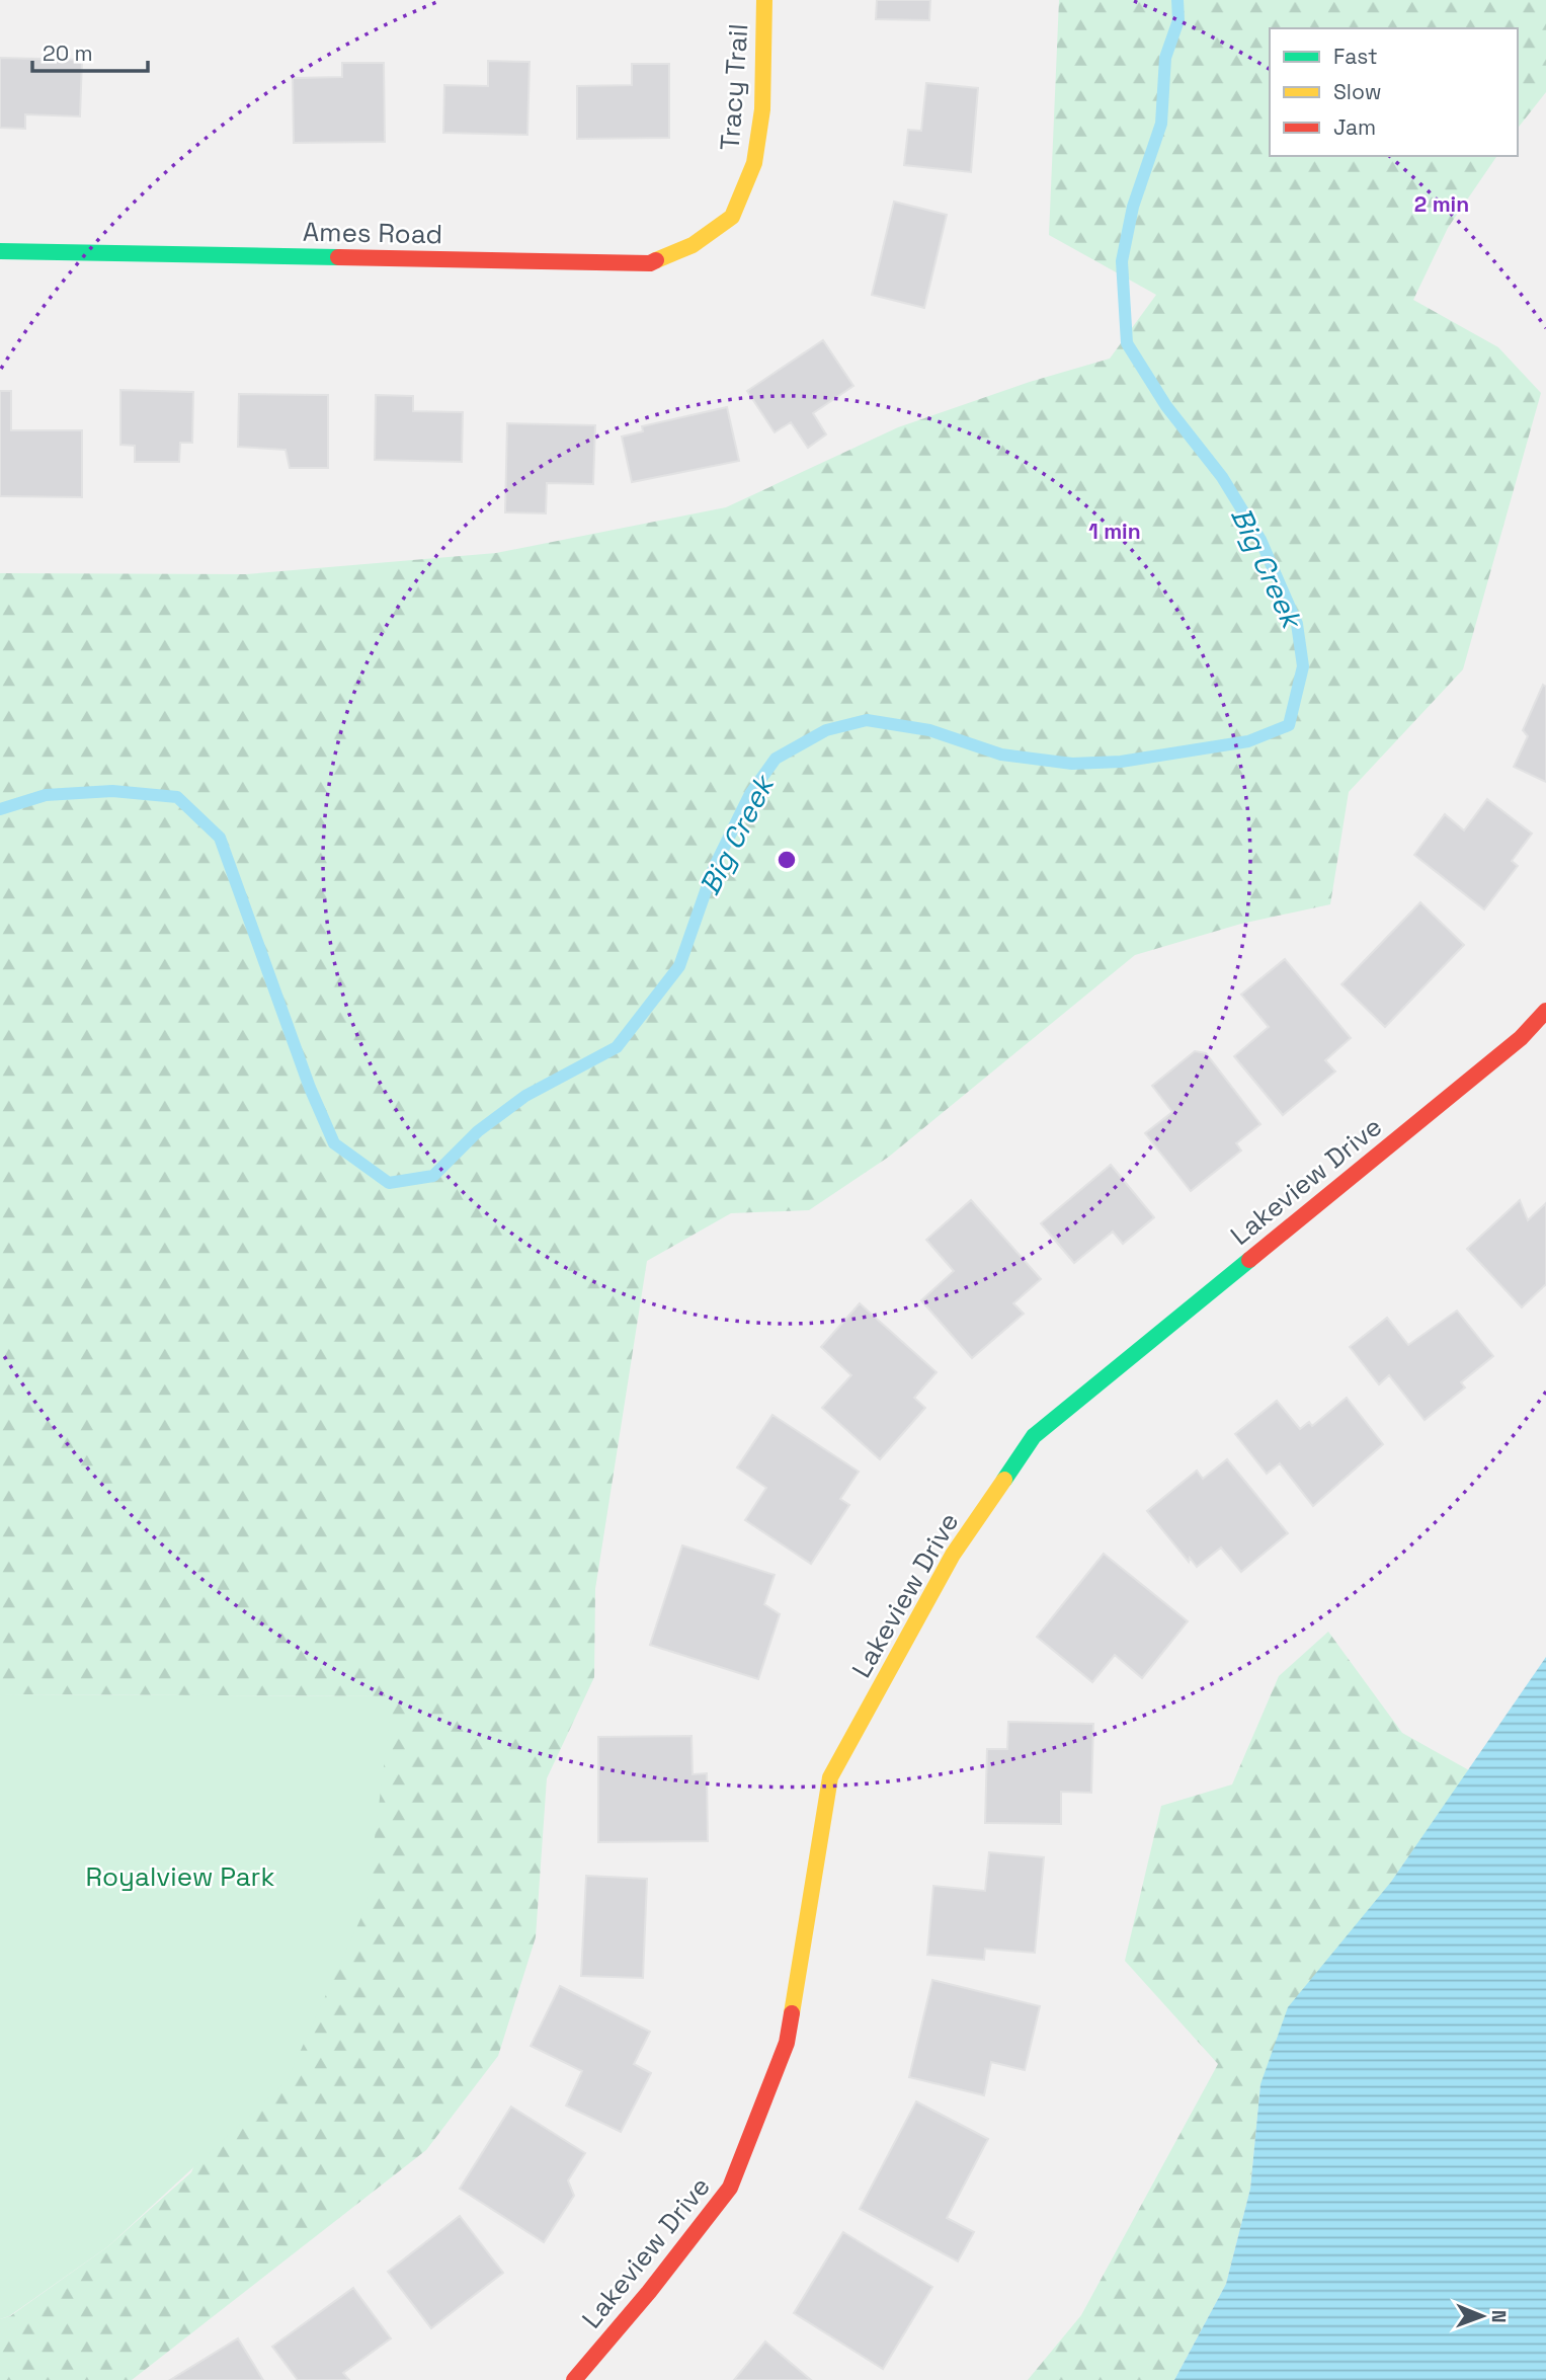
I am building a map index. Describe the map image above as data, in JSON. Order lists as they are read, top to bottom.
{
  "streets": {
    "street": ["Tracy Trail", "Ames Road", "Lakeview Drive"]
  },
  "crossings": [
    ["Tracy Trail", "Ames Road"]
  ],
  "water": ["Big Creek"],
  "parks": ["Royalview Park"],
  "legend": ["Fast", "Slow", "Jam"],
  "scale_bar": "20 m",
  "north": "right",
  "rings": ["2 min", "1 min"]
}
